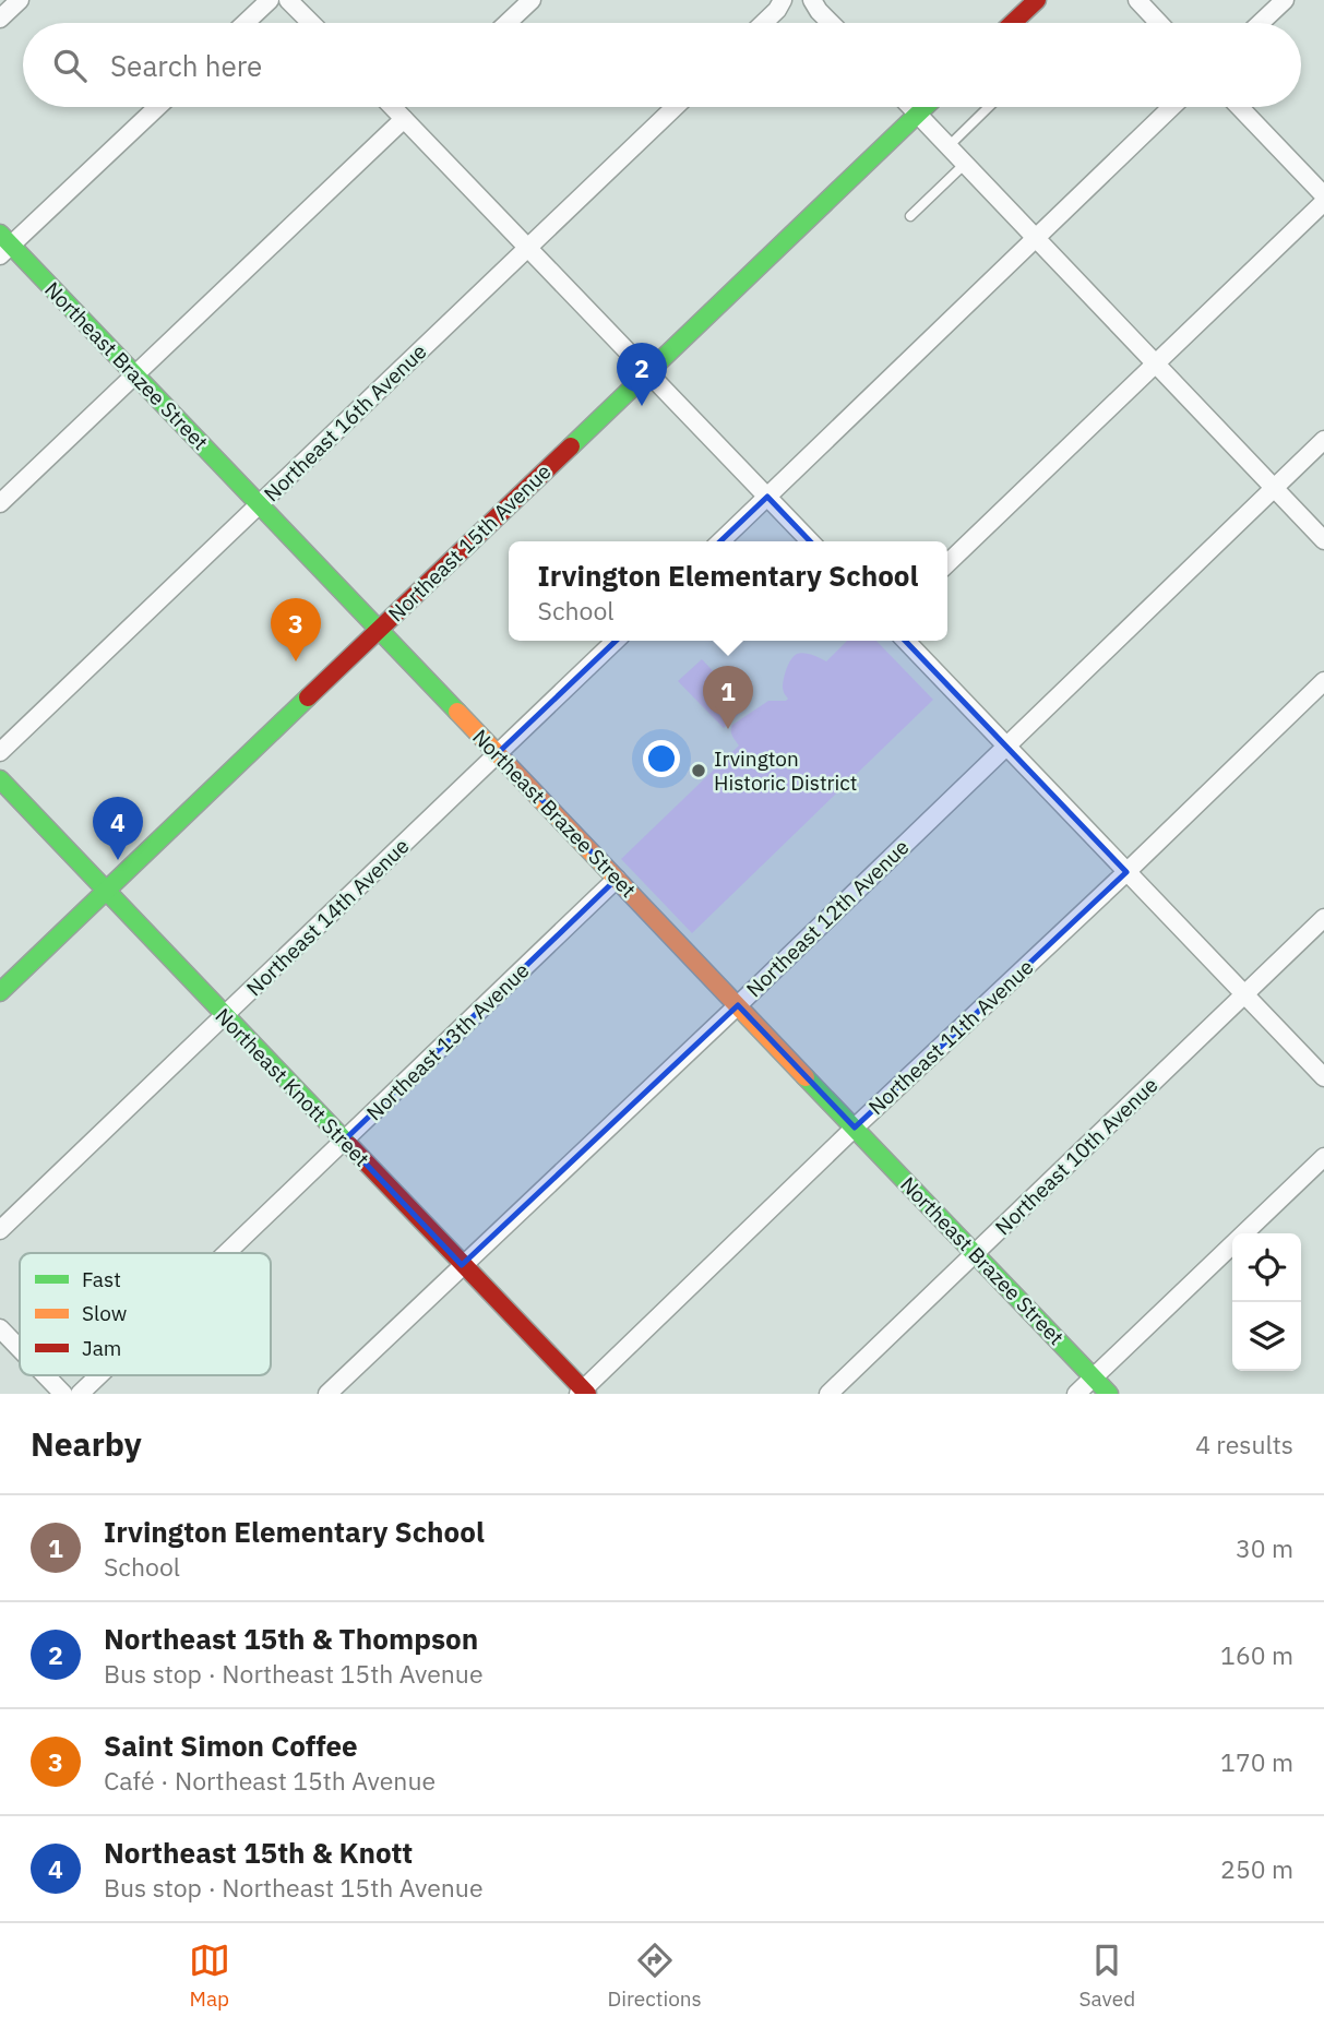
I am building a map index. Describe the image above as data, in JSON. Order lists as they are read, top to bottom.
{
  "streets": {
    "street": [
      "Northeast Brazee Street",
      "Northeast 16th Avenue",
      "Northeast 15th Avenue",
      "Northeast 14th Avenue",
      "Northeast 12th Avenue",
      "Northeast 11th Avenue",
      "Northeast 13th Avenue",
      "Northeast Knott Street",
      "Northeast 10th Avenue"
    ]
  },
  "crossings": [
    ["Northeast Brazee Street", "Northeast 16th Avenue"],
    ["Northeast Brazee Street", "Northeast 15th Avenue"],
    ["Northeast Brazee Street", "Northeast 14th Avenue"],
    ["Northeast Brazee Street", "Northeast 12th Avenue"],
    ["Northeast Brazee Street", "Northeast 11th Avenue"],
    ["Northeast Brazee Street", "Northeast 13th Avenue"],
    ["Northeast Brazee Street", "Northeast 10th Avenue"],
    ["Northeast 15th Avenue", "Northeast Knott Street"],
    ["Northeast 14th Avenue", "Northeast Knott Street"],
    ["Northeast 12th Avenue", "Northeast Knott Street"],
    ["Northeast 11th Avenue", "Northeast Knott Street"],
    ["Northeast 13th Avenue", "Northeast Knott Street"]
  ],
  "places": ["Irvington Historic District"],
  "legend": ["Fast", "Slow", "Jam"],
  "page": {
    "search": "Search here",
    "pins": [
      "2",
      "3",
      "1",
      "4"
    ],
    "popup": ["Irvington Elementary School", "School"],
    "heading": ["Nearby", "4 results"],
    "list": [
      {
        "mark": "1",
        "name": "Irvington Elementary School",
        "note": "School",
        "value": "30 m"
      },
      {
        "mark": "2",
        "name": "Northeast 15th & Thompson",
        "note": "Bus stop · Northeast 15th Avenue",
        "value": "160 m"
      },
      {
        "mark": "3",
        "name": "Saint Simon Coffee",
        "note": "Café · Northeast 15th Avenue",
        "value": "170 m"
      },
      {
        "mark": "4",
        "name": "Northeast 15th & Knott",
        "note": "Bus stop · Northeast 15th Avenue",
        "value": "250 m"
      }
    ],
    "nav": ["Map", "Directions", "Saved"]
  }
}
